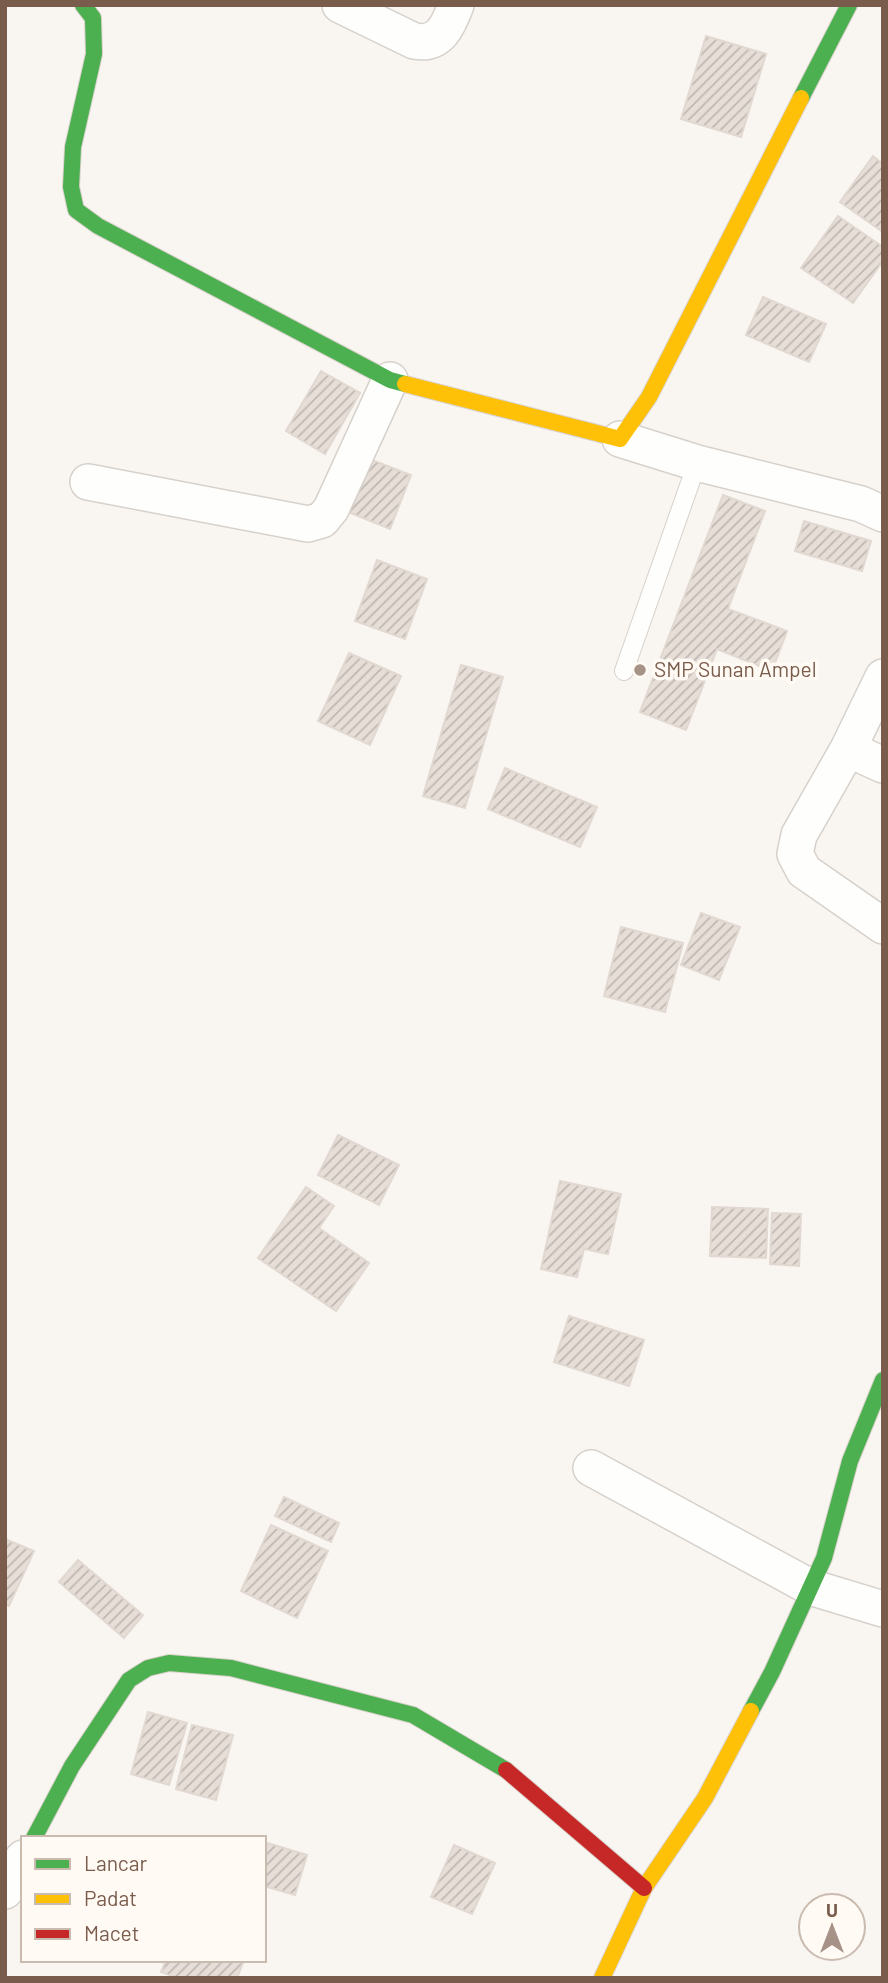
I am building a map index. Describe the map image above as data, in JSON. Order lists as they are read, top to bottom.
{
  "places": ["SMP Sunan Ampel"],
  "legend": ["Lancar", "Padat", "Macet"],
  "north": "top"
}
